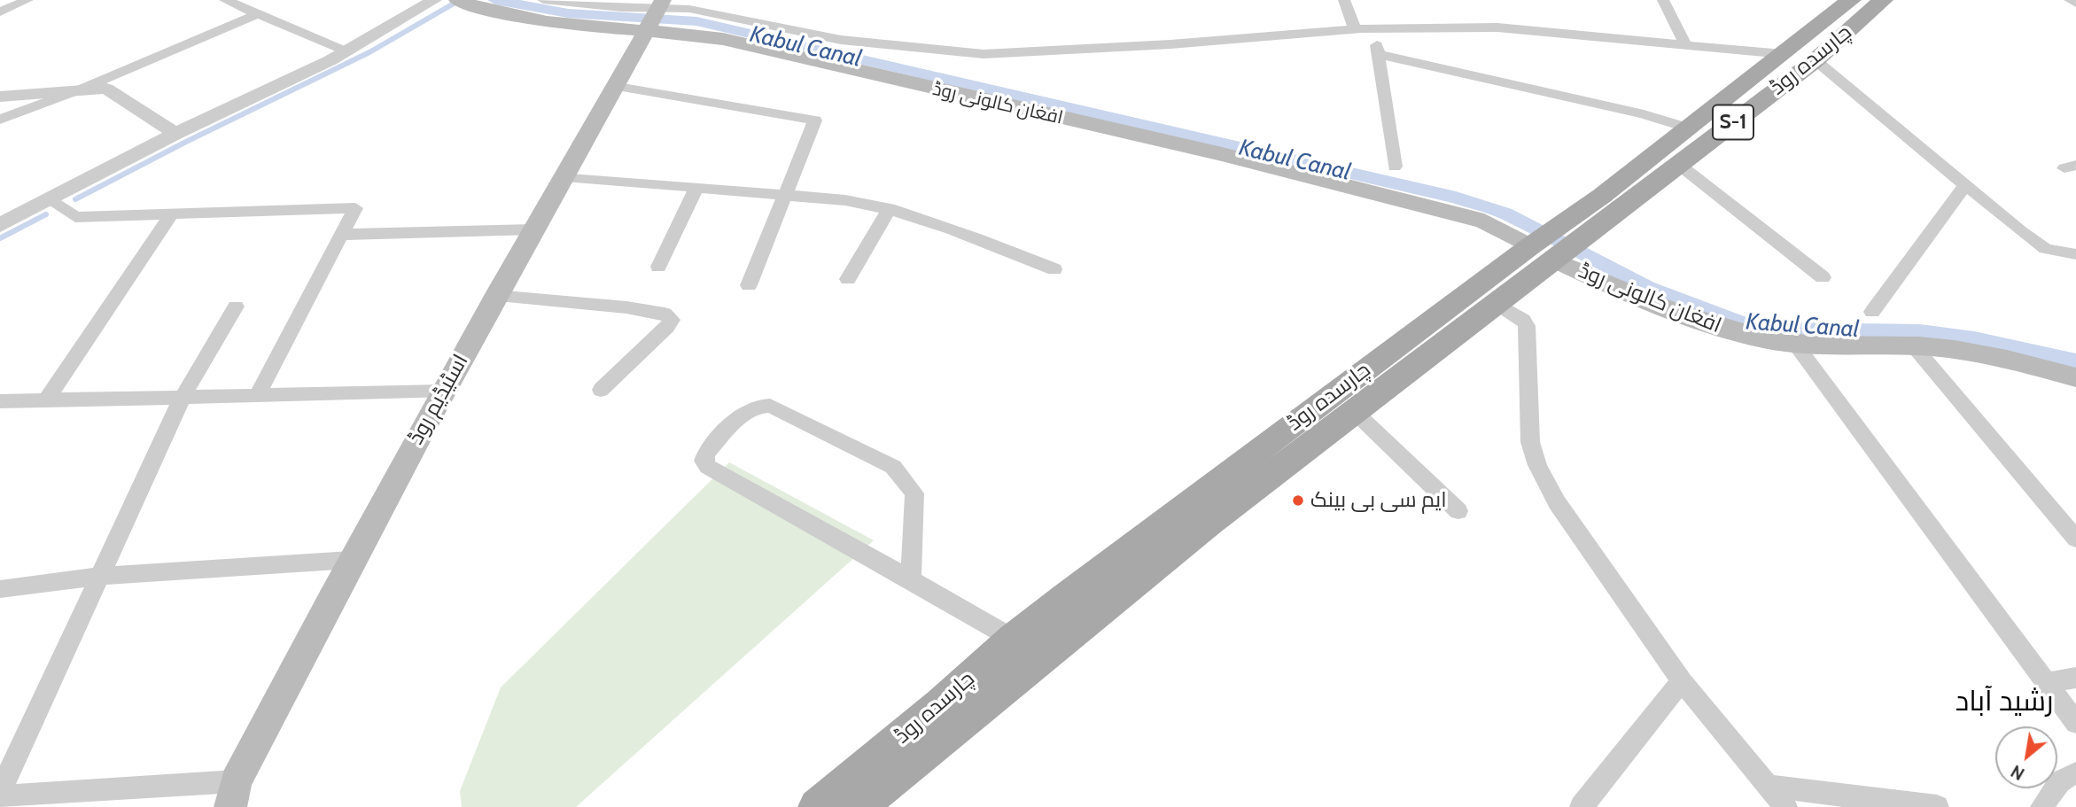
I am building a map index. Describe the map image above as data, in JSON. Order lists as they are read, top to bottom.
{
  "streets": {
    "main road": [
      "چارسدہ روڈ",
      "افغان کالونی روڈ",
      "S-1",
      "اسٹیڈیم روڈ"
    ]
  },
  "crossings": [
    ["چارسدہ روڈ", "افغان کالونی روڈ"],
    ["افغان کالونی روڈ", "اسٹیڈیم روڈ"]
  ],
  "districts": ["رشید آباد"],
  "water": ["Kabul Canal"],
  "places": ["ایم سی بی بینک"],
  "north": "bottom left"
}
